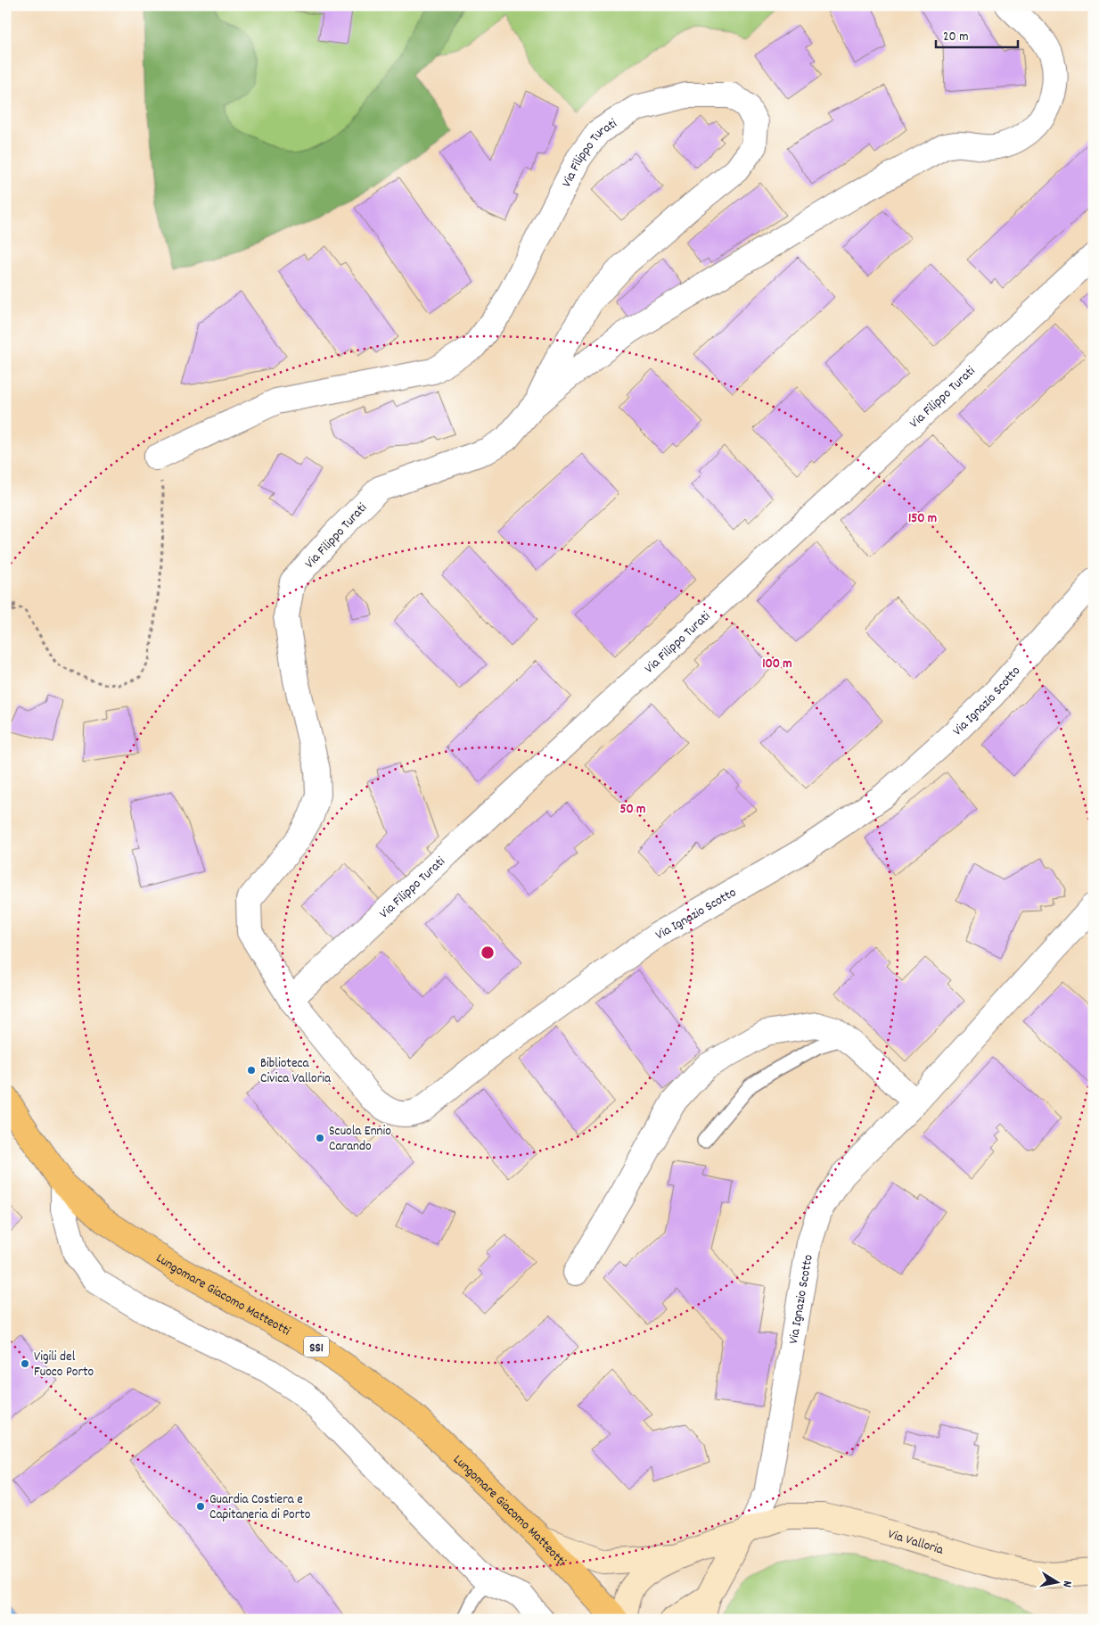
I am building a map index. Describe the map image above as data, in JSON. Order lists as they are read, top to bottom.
{
  "streets": {
    "main road": ["Lungomare Giacomo Matteotti", "SS1"],
    "street": ["Via Filippo Turati", "Via Ignazio Scotto", "Via Valloria"]
  },
  "crossings": [
    ["Via Filippo Turati", "Via Ignazio Scotto"],
    ["Via Ignazio Scotto", "Via Valloria"]
  ],
  "places": [
    "Biblioteca Civica Valloria",
    "Scuola Ennio Carando",
    "Vigili del Fuoco Porto",
    "Guardia Costiera e Capitaneria di Porto"
  ],
  "scale_bar": "20 m",
  "north": "right",
  "rings": ["150 m", "100 m", "50 m"]
}
